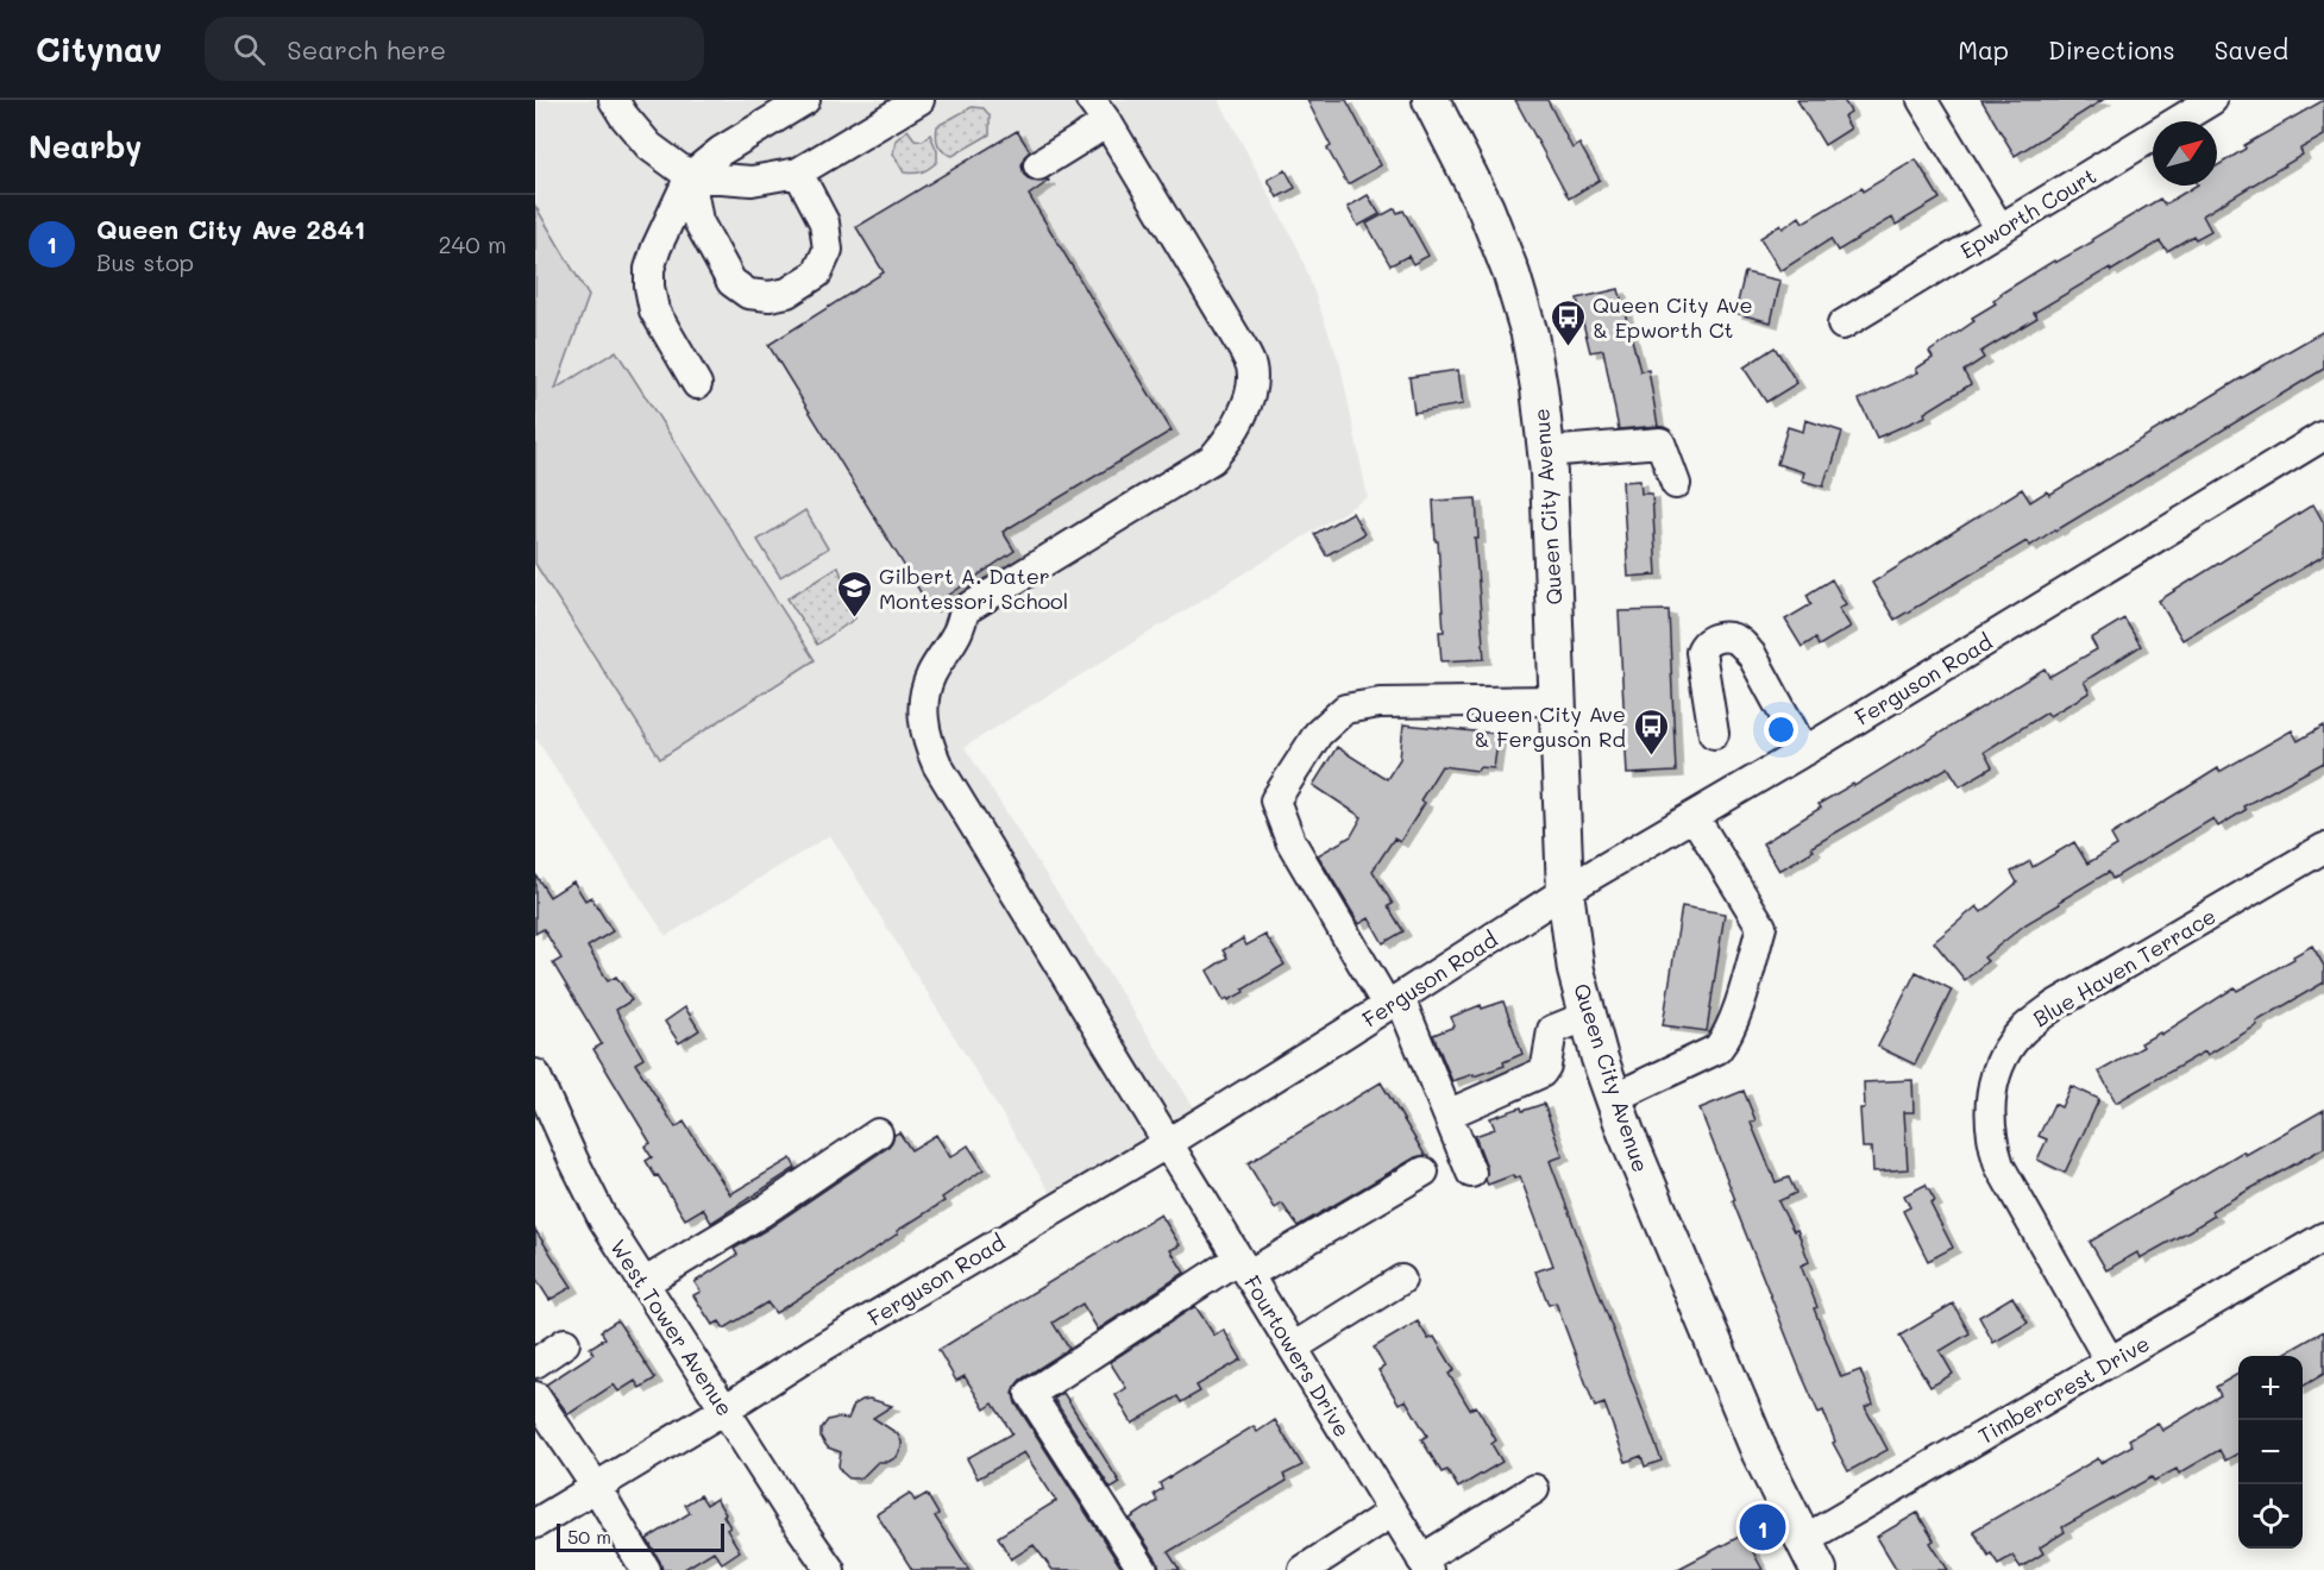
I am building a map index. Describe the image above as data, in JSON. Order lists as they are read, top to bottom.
{
  "streets": {
    "main road": ["Queen City Avenue"],
    "street": [
      "Epworth Court",
      "Ferguson Road",
      "Blue Haven Terrace",
      "West Tower Avenue",
      "Fourtowers Drive",
      "Timbercrest Drive"
    ]
  },
  "crossings": [
    ["Queen City Avenue", "Ferguson Road"],
    ["Queen City Avenue", "Timbercrest Drive"],
    ["Ferguson Road", "West Tower Avenue"],
    ["Ferguson Road", "Fourtowers Drive"],
    ["Blue Haven Terrace", "Timbercrest Drive"]
  ],
  "places": {
    "bus stop": ["Queen City Ave & Epworth Ct", "Queen City Ave & Ferguson Rd"],
    "school or university": ["Gilbert A. Dater Montessori School"]
  },
  "scale_bar": "50 m",
  "north": "top right",
  "page": {
    "header": "Citynav",
    "search": "Search here",
    "nav": ["Map", "Directions", "Saved"],
    "heading": "Nearby",
    "list": [
      {
        "mark": "1",
        "name": "Queen City Ave 2841",
        "note": "Bus stop",
        "value": "240 m"
      }
    ],
    "map_buttons": ["+", "−"],
    "pins": "1",
    "scale": "50 m"
  }
}
